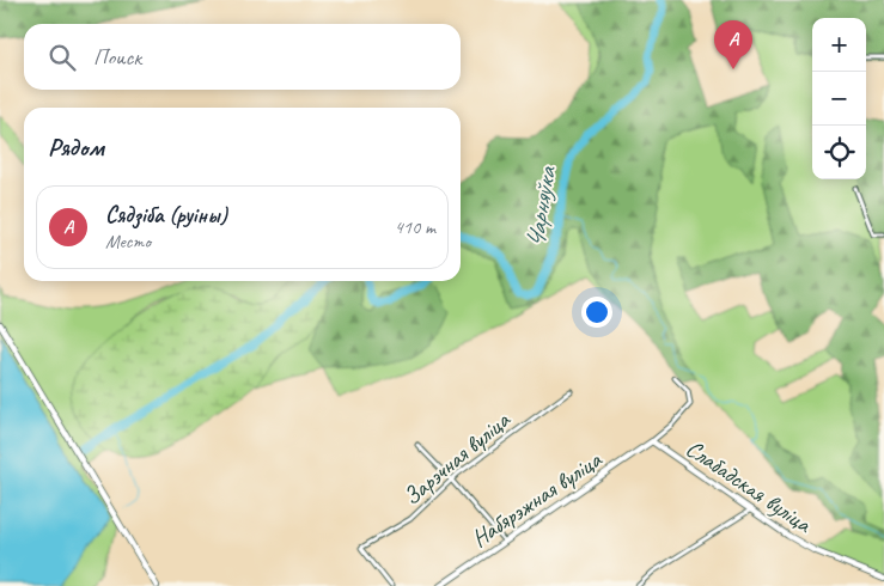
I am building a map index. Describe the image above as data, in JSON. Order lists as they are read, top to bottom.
{
  "streets": {
    "street": ["Зарэчная вуліца", "Слабадская вуліца", "Набярэжная вуліца"]
  },
  "crossings": [
    ["Слабадская вуліца", "Набярэжная вуліца"]
  ],
  "water": ["Чарняўка"],
  "page": {
    "map_buttons": ["+", "−"],
    "pins": "A",
    "search": "Поиск",
    "heading": "Рядом",
    "list": [
      {
        "mark": "A",
        "name": "Сядзіба (руіны)",
        "note": "Место",
        "value": "410 m"
      }
    ]
  }
}
